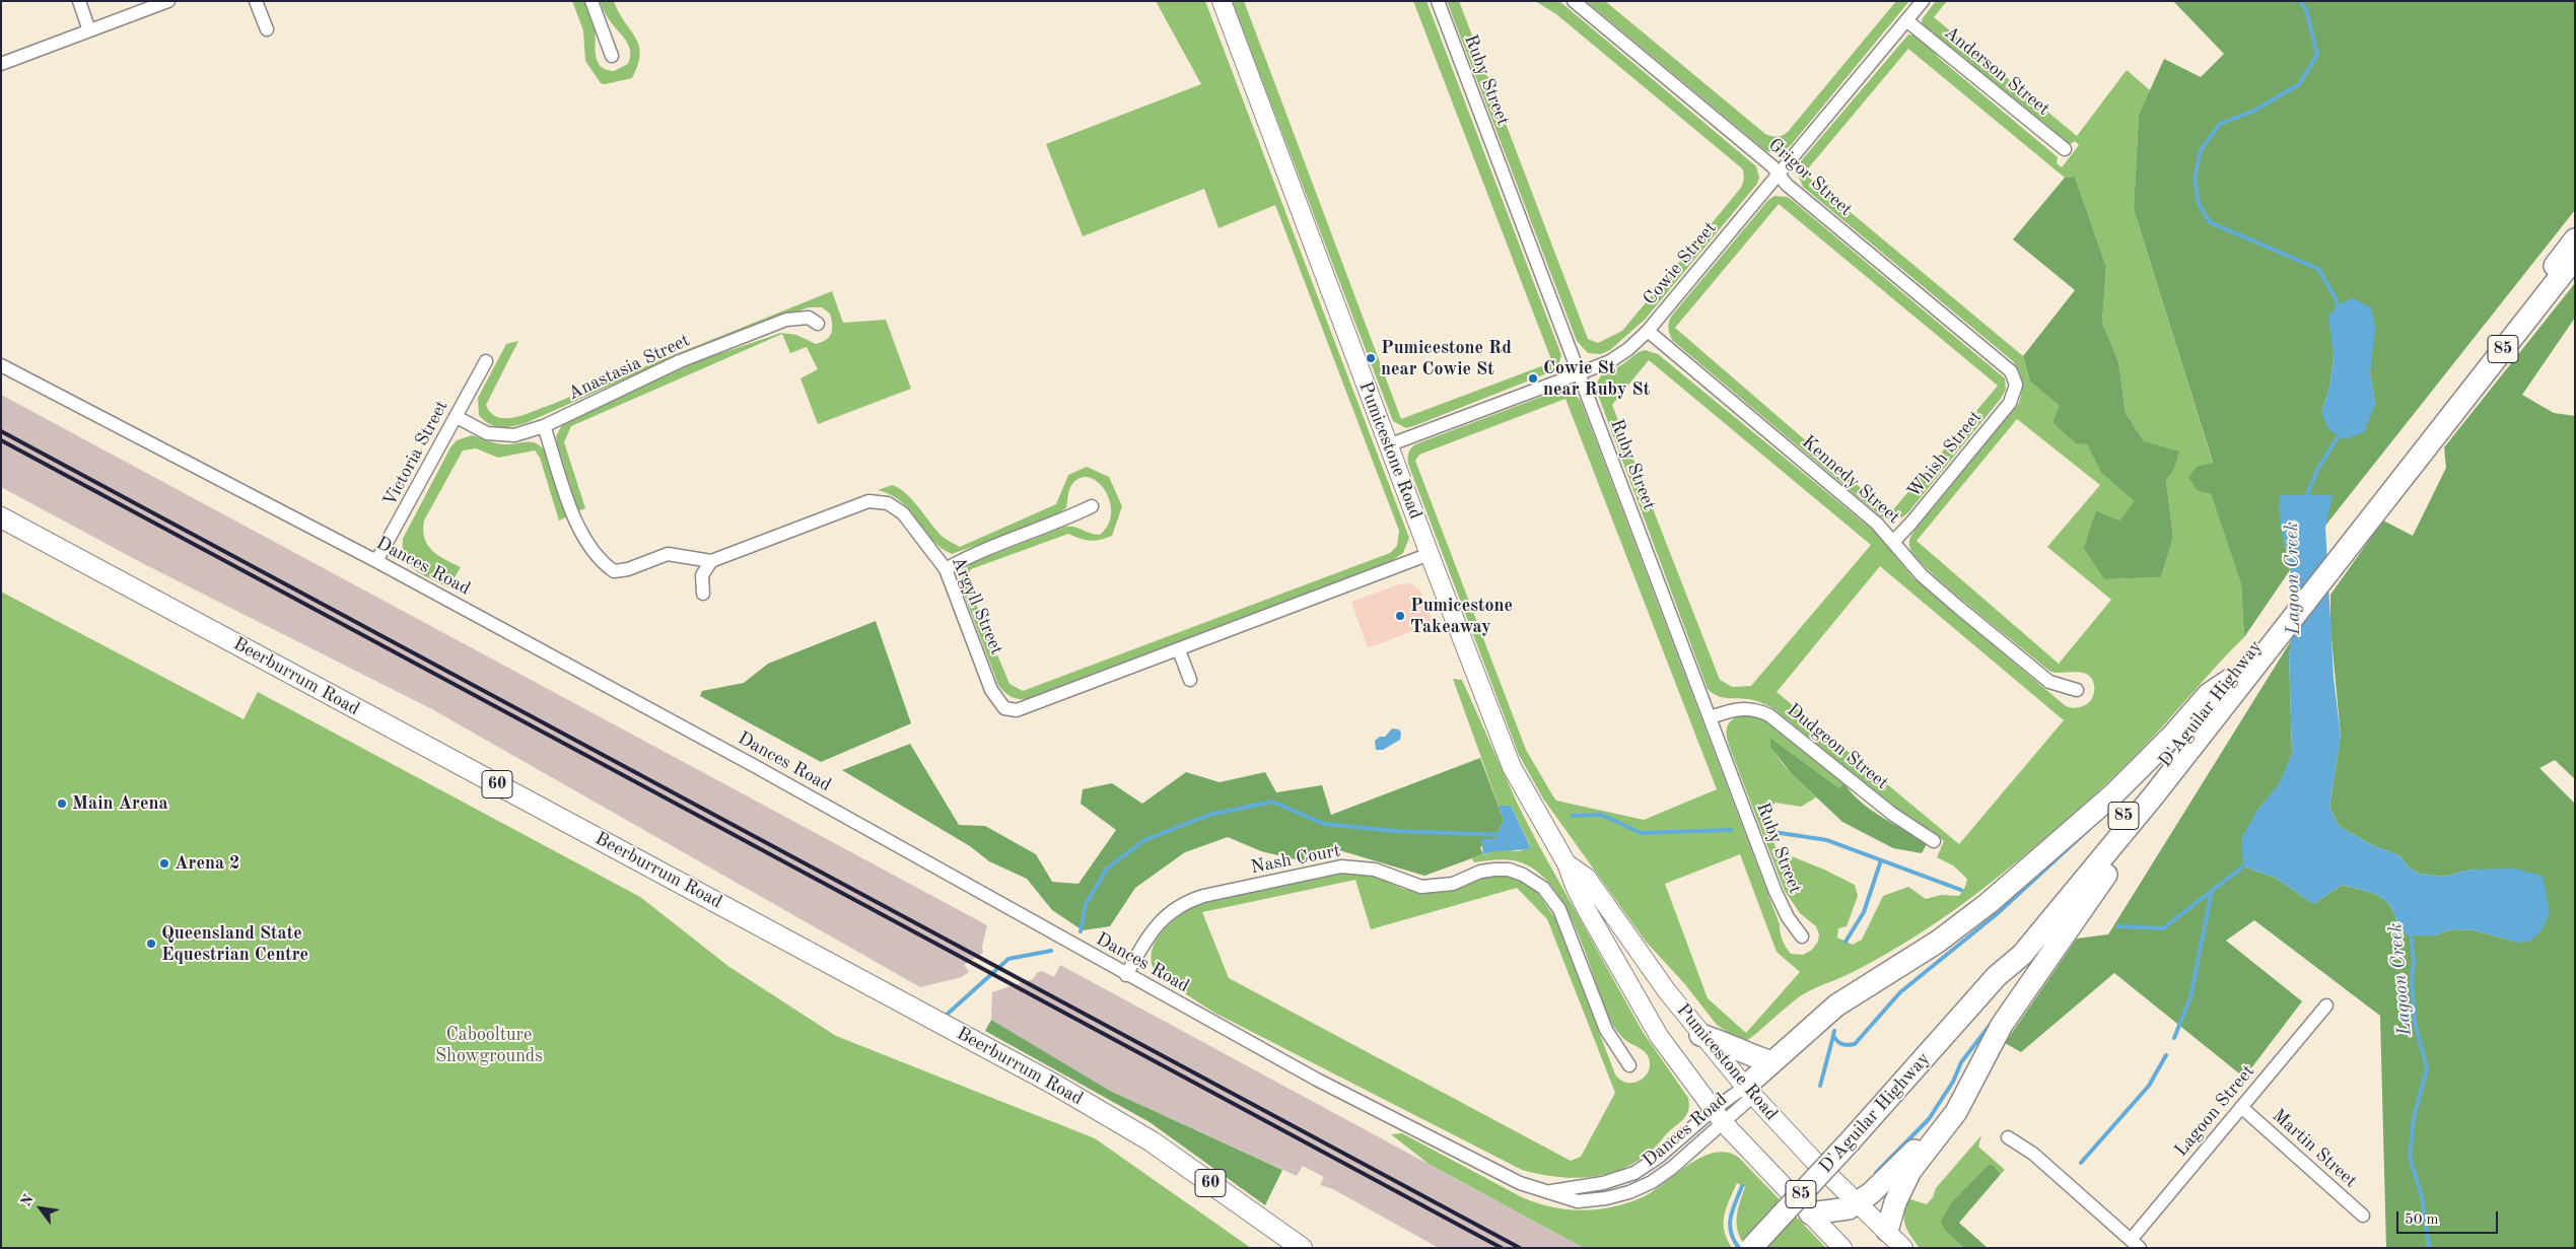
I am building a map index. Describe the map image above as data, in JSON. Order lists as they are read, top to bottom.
{
  "streets": {
    "highway": ["85", "D'Aguilar Highway"],
    "main road": ["Pumicestone Road", "Beerburrum Road", "60"],
    "street": [
      "Anderson Street",
      "Ruby Street",
      "Grigor Street",
      "Cowie Street",
      "Anastasia Street",
      "Victoria Street",
      "Whish Street",
      "Kennedy Street",
      "Dances Road",
      "Argyll Street",
      "Dudgeon Street",
      "Nash Court",
      "Lagoon Street",
      "Martin Street"
    ]
  },
  "crossings": [
    ["Anderson Street", "Cowie Street"],
    ["Ruby Street", "Cowie Street"],
    ["Ruby Street", "Dudgeon Street"],
    ["Grigor Street", "Cowie Street"],
    ["Grigor Street", "Whish Street"],
    ["Cowie Street", "Pumicestone Road"],
    ["Cowie Street", "Kennedy Street"],
    ["Anastasia Street", "Victoria Street"],
    ["Pumicestone Road", "Dances Road"],
    ["Pumicestone Road", "Argyll Street"],
    ["Victoria Street", "Dances Road"],
    ["Whish Street", "Kennedy Street"],
    ["Dances Road", "Nash Court"],
    ["Lagoon Street", "Martin Street"]
  ],
  "water": ["Lagoon Creek"],
  "parks": ["Caboolture Showgrounds"],
  "places": [
    "Pumicestone Rd near Cowie St",
    "Cowie St near Ruby St",
    "Pumicestone Takeaway",
    "Main Arena",
    "Arena 2",
    "Queensland State Equestrian Centre"
  ],
  "scale_bar": "50 m",
  "north": "top left"
}
